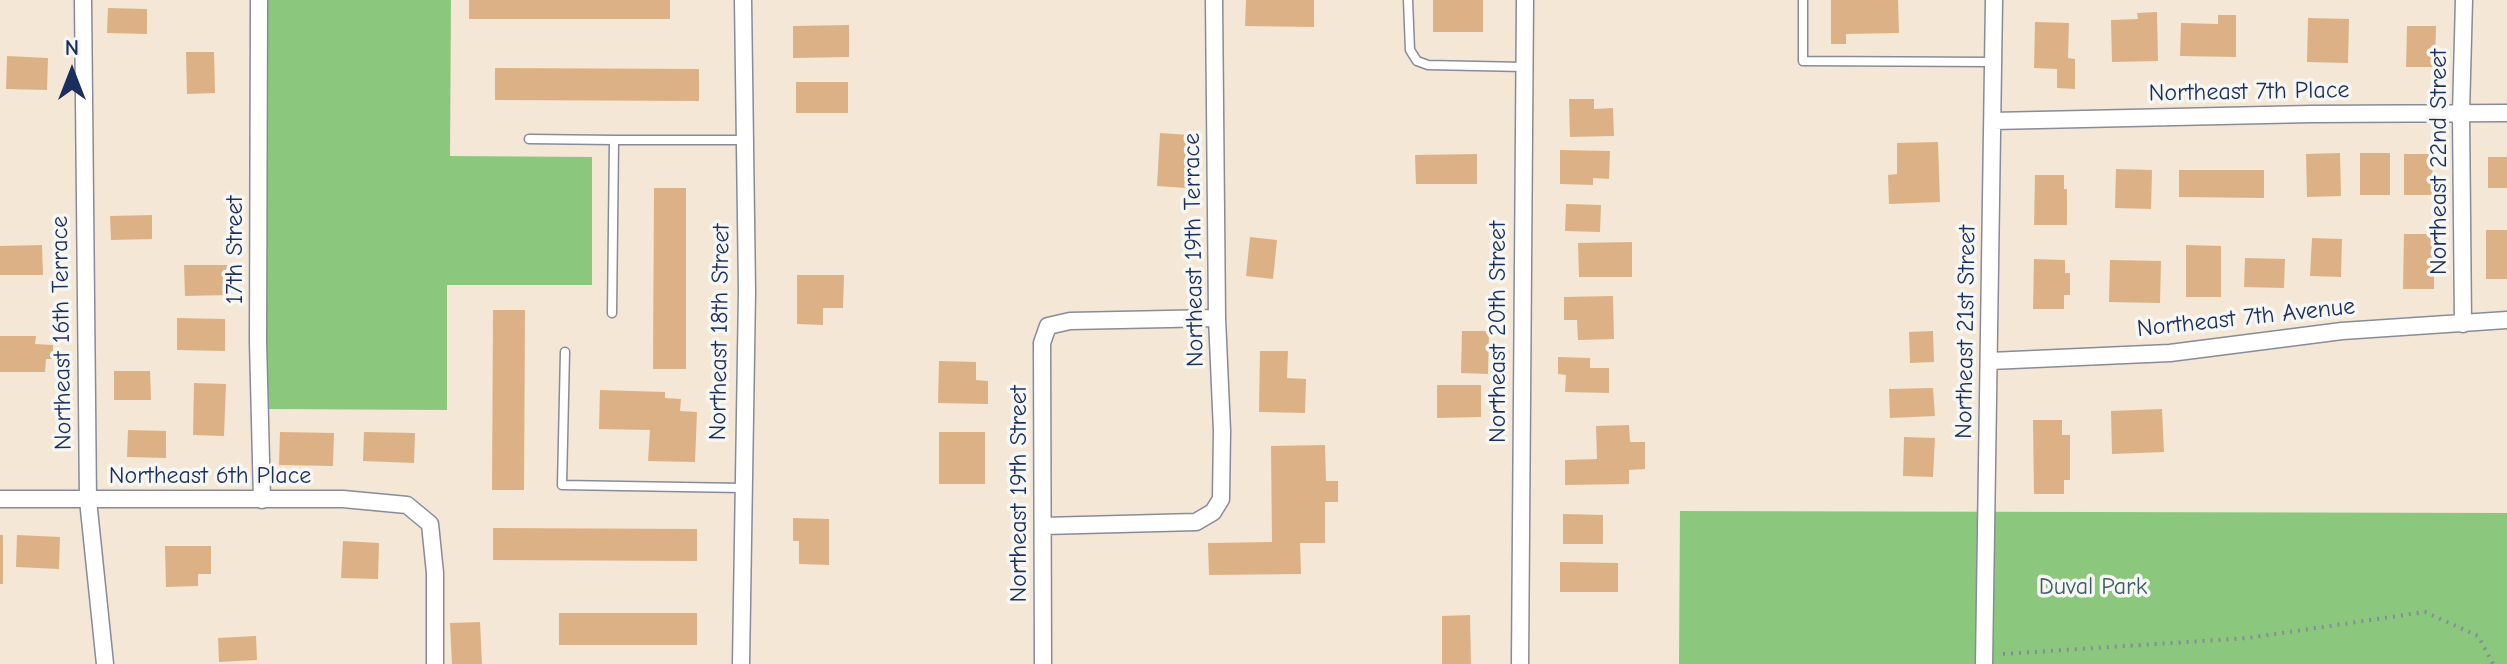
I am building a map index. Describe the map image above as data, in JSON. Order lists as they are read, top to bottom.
{
  "streets": {
    "street": [
      "Northeast 7th Place",
      "Northeast 22nd Street",
      "17th Street",
      "Northeast 19th Terrace",
      "Northeast 7th Avenue",
      "Northeast 18th Street",
      "Northeast 20th Street",
      "Northeast 21st Street",
      "Northeast 16th Terrace",
      "Northeast 6th Place",
      "Northeast 19th Street"
    ]
  },
  "crossings": [
    ["Northeast 7th Place", "Northeast 22nd Street"],
    ["Northeast 7th Place", "Northeast 21st Street"],
    ["Northeast 22nd Street", "Northeast 7th Avenue"],
    ["17th Street", "Northeast 6th Place"],
    ["Northeast 19th Terrace", "Northeast 19th Street"],
    ["Northeast 7th Avenue", "Northeast 21st Street"],
    ["Northeast 16th Terrace", "Northeast 6th Place"]
  ],
  "parks": ["Duval Park"],
  "north": "top"
}
